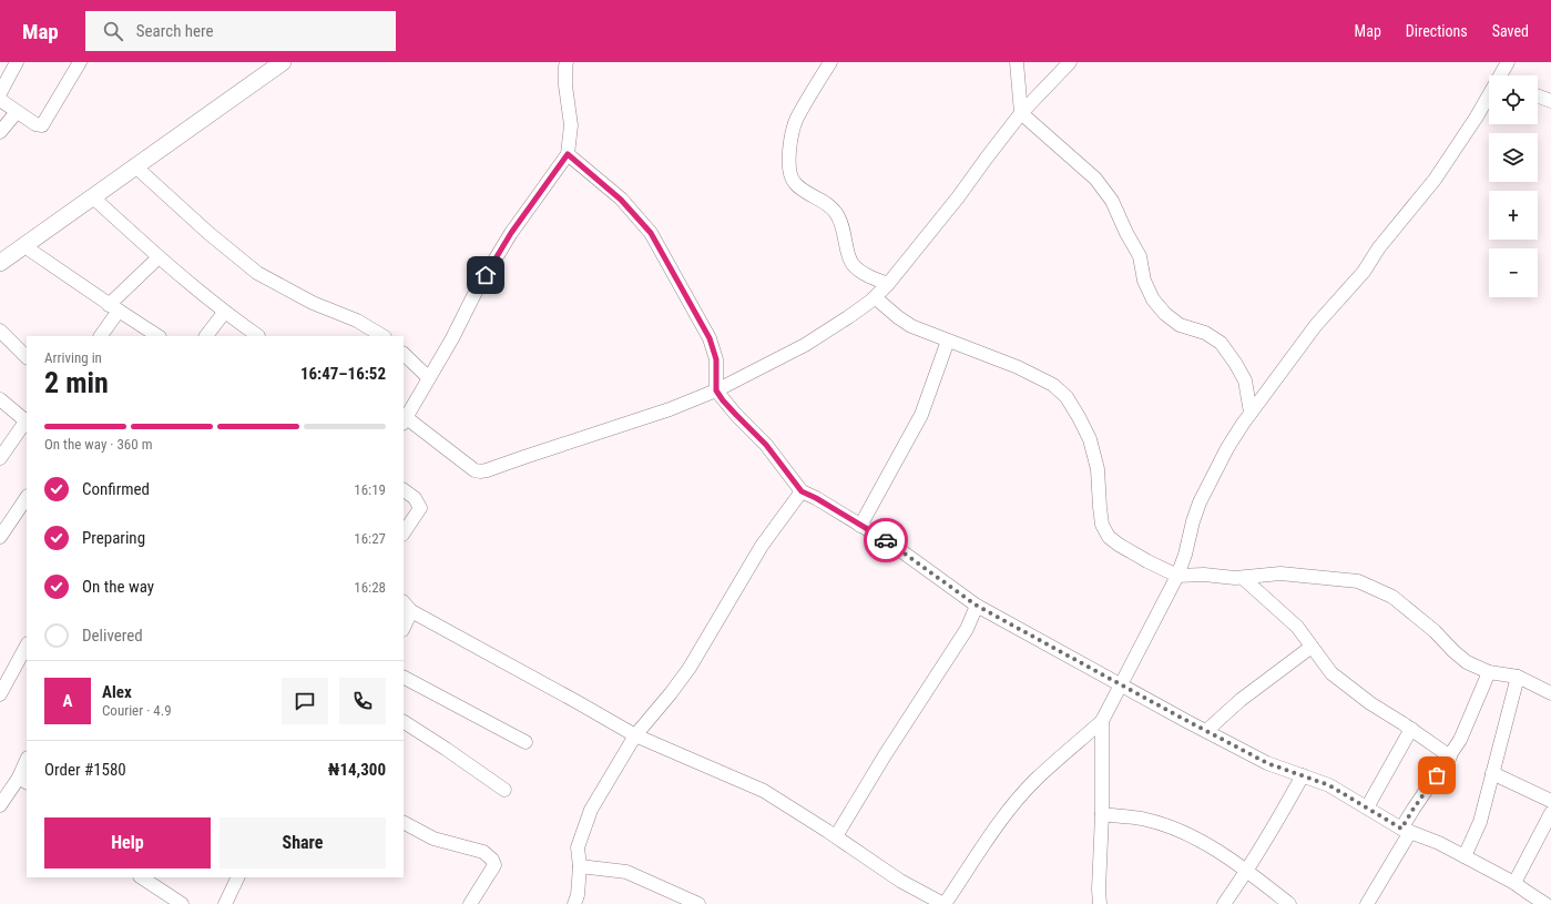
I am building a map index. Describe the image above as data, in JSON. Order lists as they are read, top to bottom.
{
  "page": {
    "header": "Map",
    "search": "Search here",
    "nav": ["Map", "Directions", "Saved"],
    "map_buttons": ["+", "−"],
    "heading": ["2 min", "Arriving in", "16:47–16:52"],
    "panel": [
      "Alex",
      "Courier · 4.9",
      "Order #1580",
      "₦14,300"
    ],
    "bar": "On the way · 360 m",
    "list": [
      ["Confirmed", "16:19"],
      ["Preparing", "16:27"],
      ["On the way", "16:28"],
      "Delivered"
    ],
    "round": "A",
    "buttons": ["Help", "Share"]
  }
}
